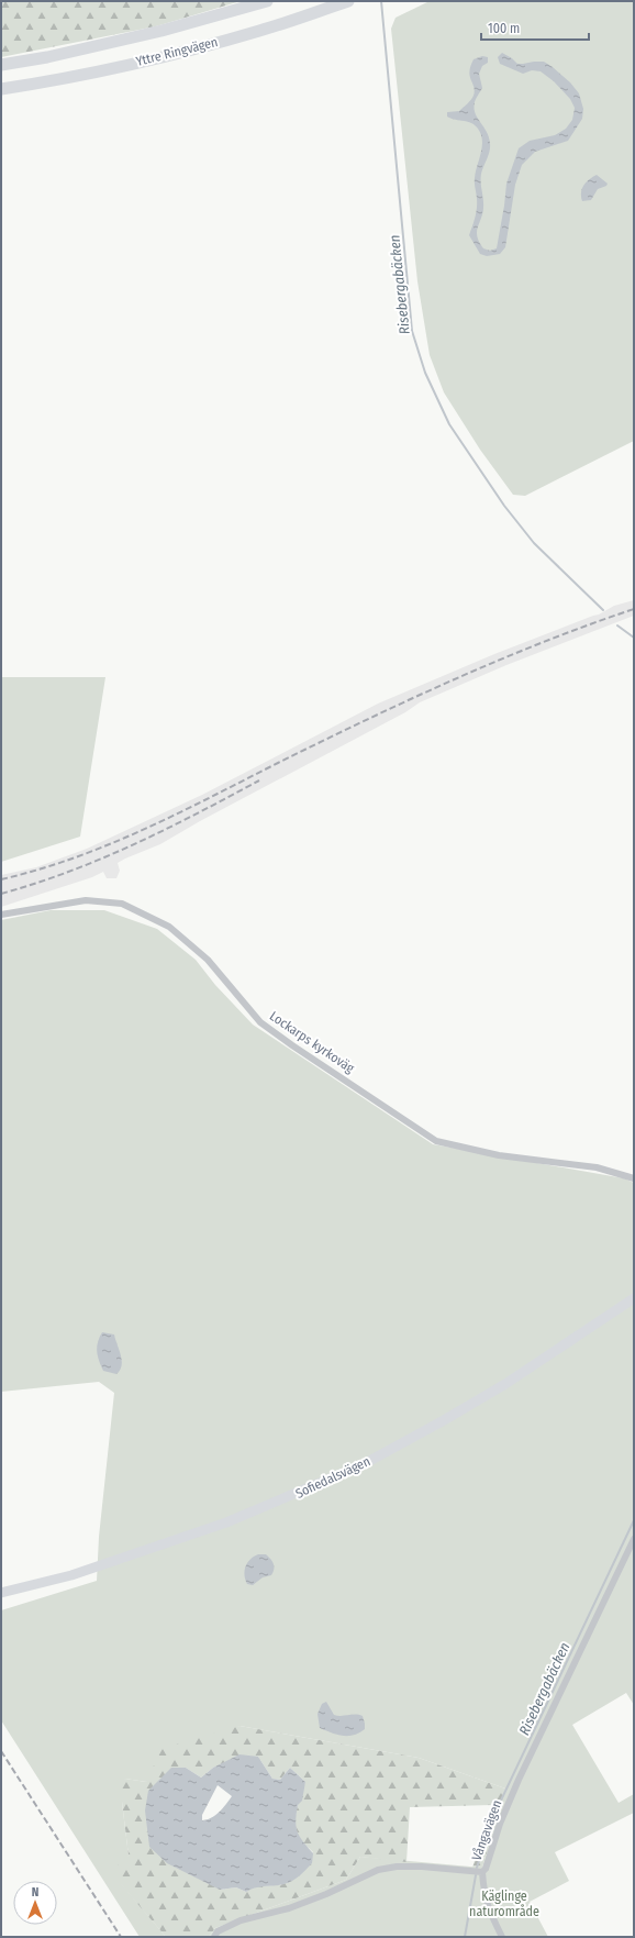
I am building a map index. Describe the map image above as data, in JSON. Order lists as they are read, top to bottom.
{
  "streets": {
    "highway": ["Yttre Ringvägen"],
    "main road": ["Sofiedalsvägen"],
    "street": ["Lockarps kyrkoväg", "Vångavägen"]
  },
  "water": ["Risebergabäcken"],
  "parks": ["Käglinge naturområde"],
  "scale_bar": "100 m",
  "north": "top"
}
